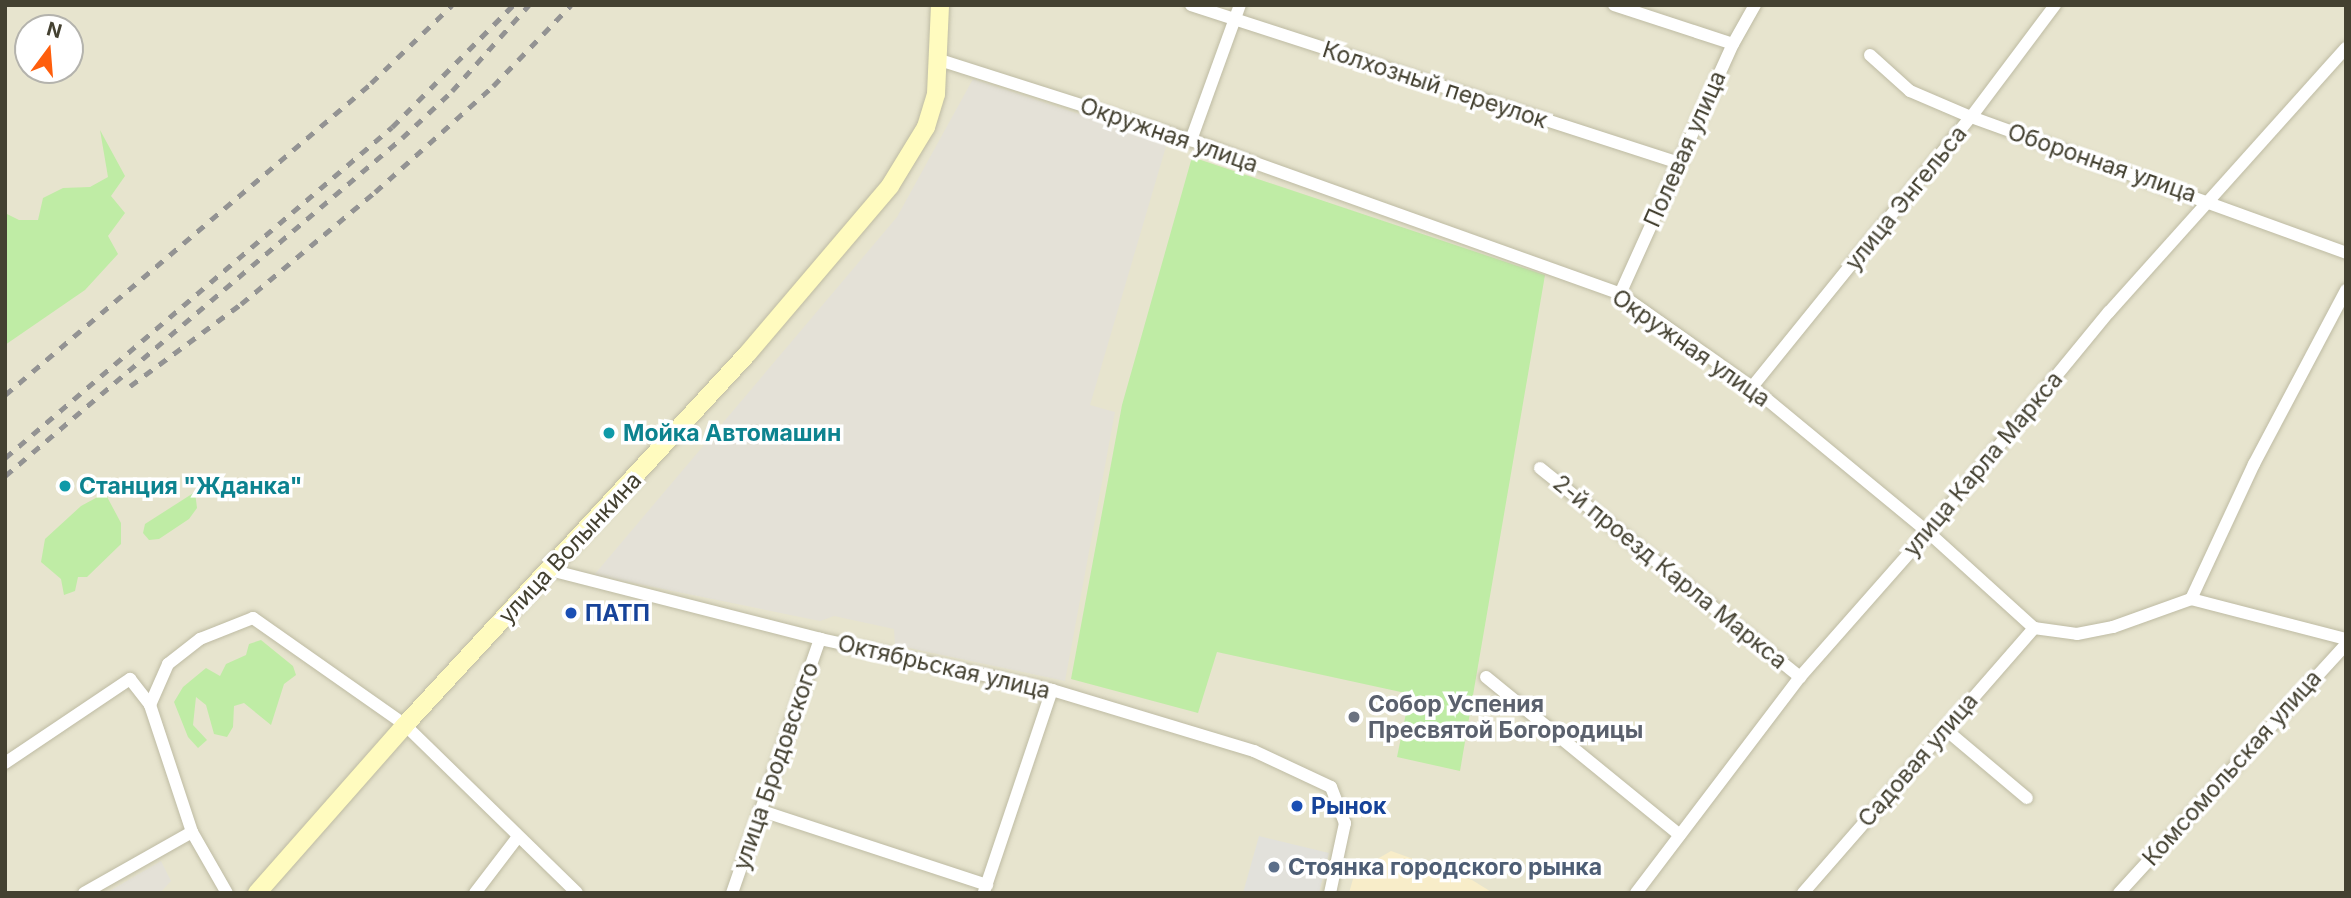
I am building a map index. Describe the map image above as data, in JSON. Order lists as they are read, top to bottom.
{
  "streets": {
    "street": [
      "Колхозный переулок",
      "Окружная улица",
      "Полевая улица",
      "Оборонная улица",
      "улица Энгельса",
      "улица Карла Маркса",
      "улица Волынкина",
      "2-й проезд Карла Маркса",
      "Октябрьская улица",
      "Садовая улица",
      "улица Бродовского",
      "Комсомольская улица"
    ]
  },
  "crossings": [
    ["Колхозный переулок", "Полевая улица"],
    ["Окружная улица", "Полевая улица"],
    ["Окружная улица", "улица Энгельса"],
    ["Окружная улица", "улица Карла Маркса"],
    ["Окружная улица", "улица Волынкина"],
    ["Окружная улица", "Садовая улица"],
    ["Оборонная улица", "улица Энгельса"],
    ["Оборонная улица", "улица Карла Маркса"],
    ["улица Карла Маркса", "2-й проезд Карла Маркса"],
    ["улица Волынкина", "Октябрьская улица"],
    ["Октябрьская улица", "улица Бродовского"]
  ],
  "places": [
    "Мойка Автомашин",
    "Станция \"Жданка\"",
    "ПАТП",
    "Собор Успения Пресвятой Богородицы",
    "Рынок",
    "Cтоянка городского рынка"
  ],
  "north": "top"
}
